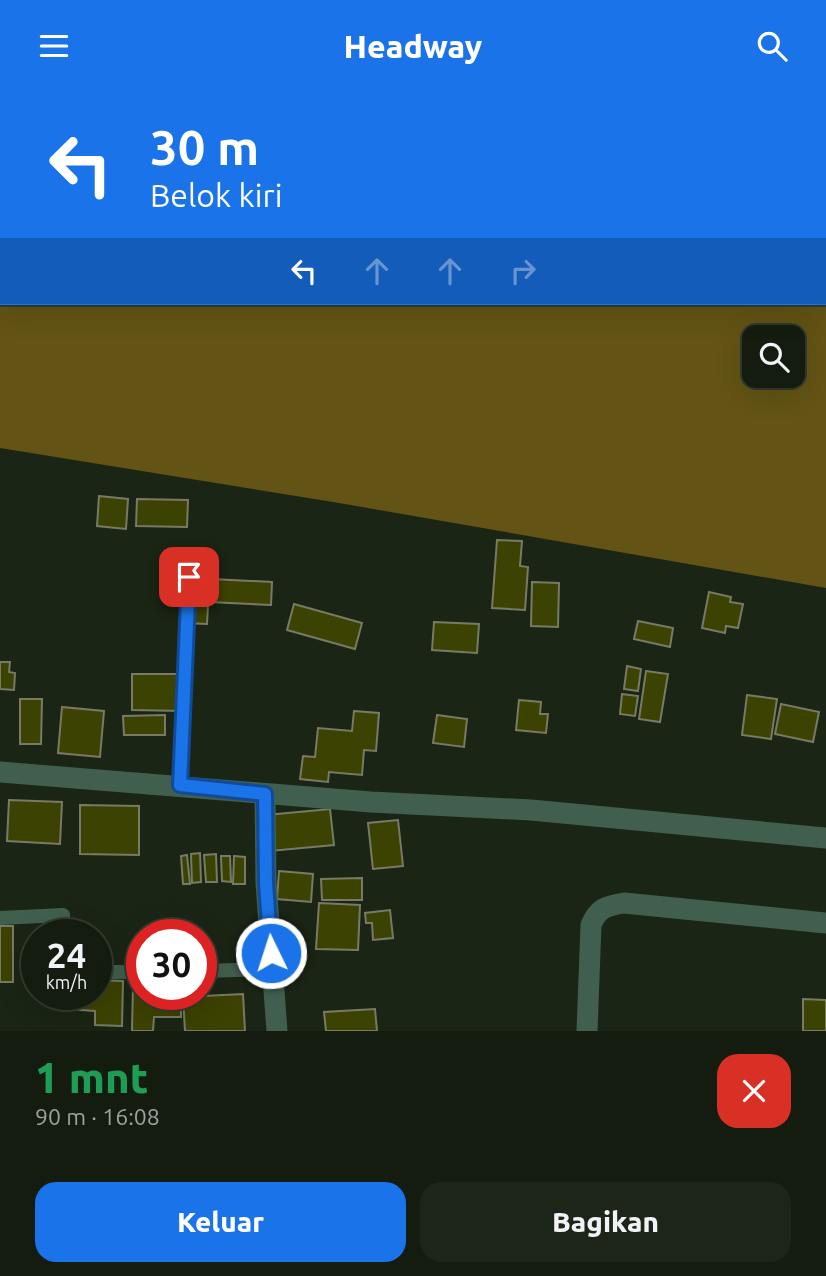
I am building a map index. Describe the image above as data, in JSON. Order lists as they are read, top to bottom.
{
  "page": {
    "header": "Headway",
    "turn": ["30 m", "Belok kiri"],
    "speed": "24 km/h",
    "limit": "30",
    "heading": ["1 mnt", "90 m · 16:08"],
    "buttons": ["Keluar", "Bagikan"]
  }
}
